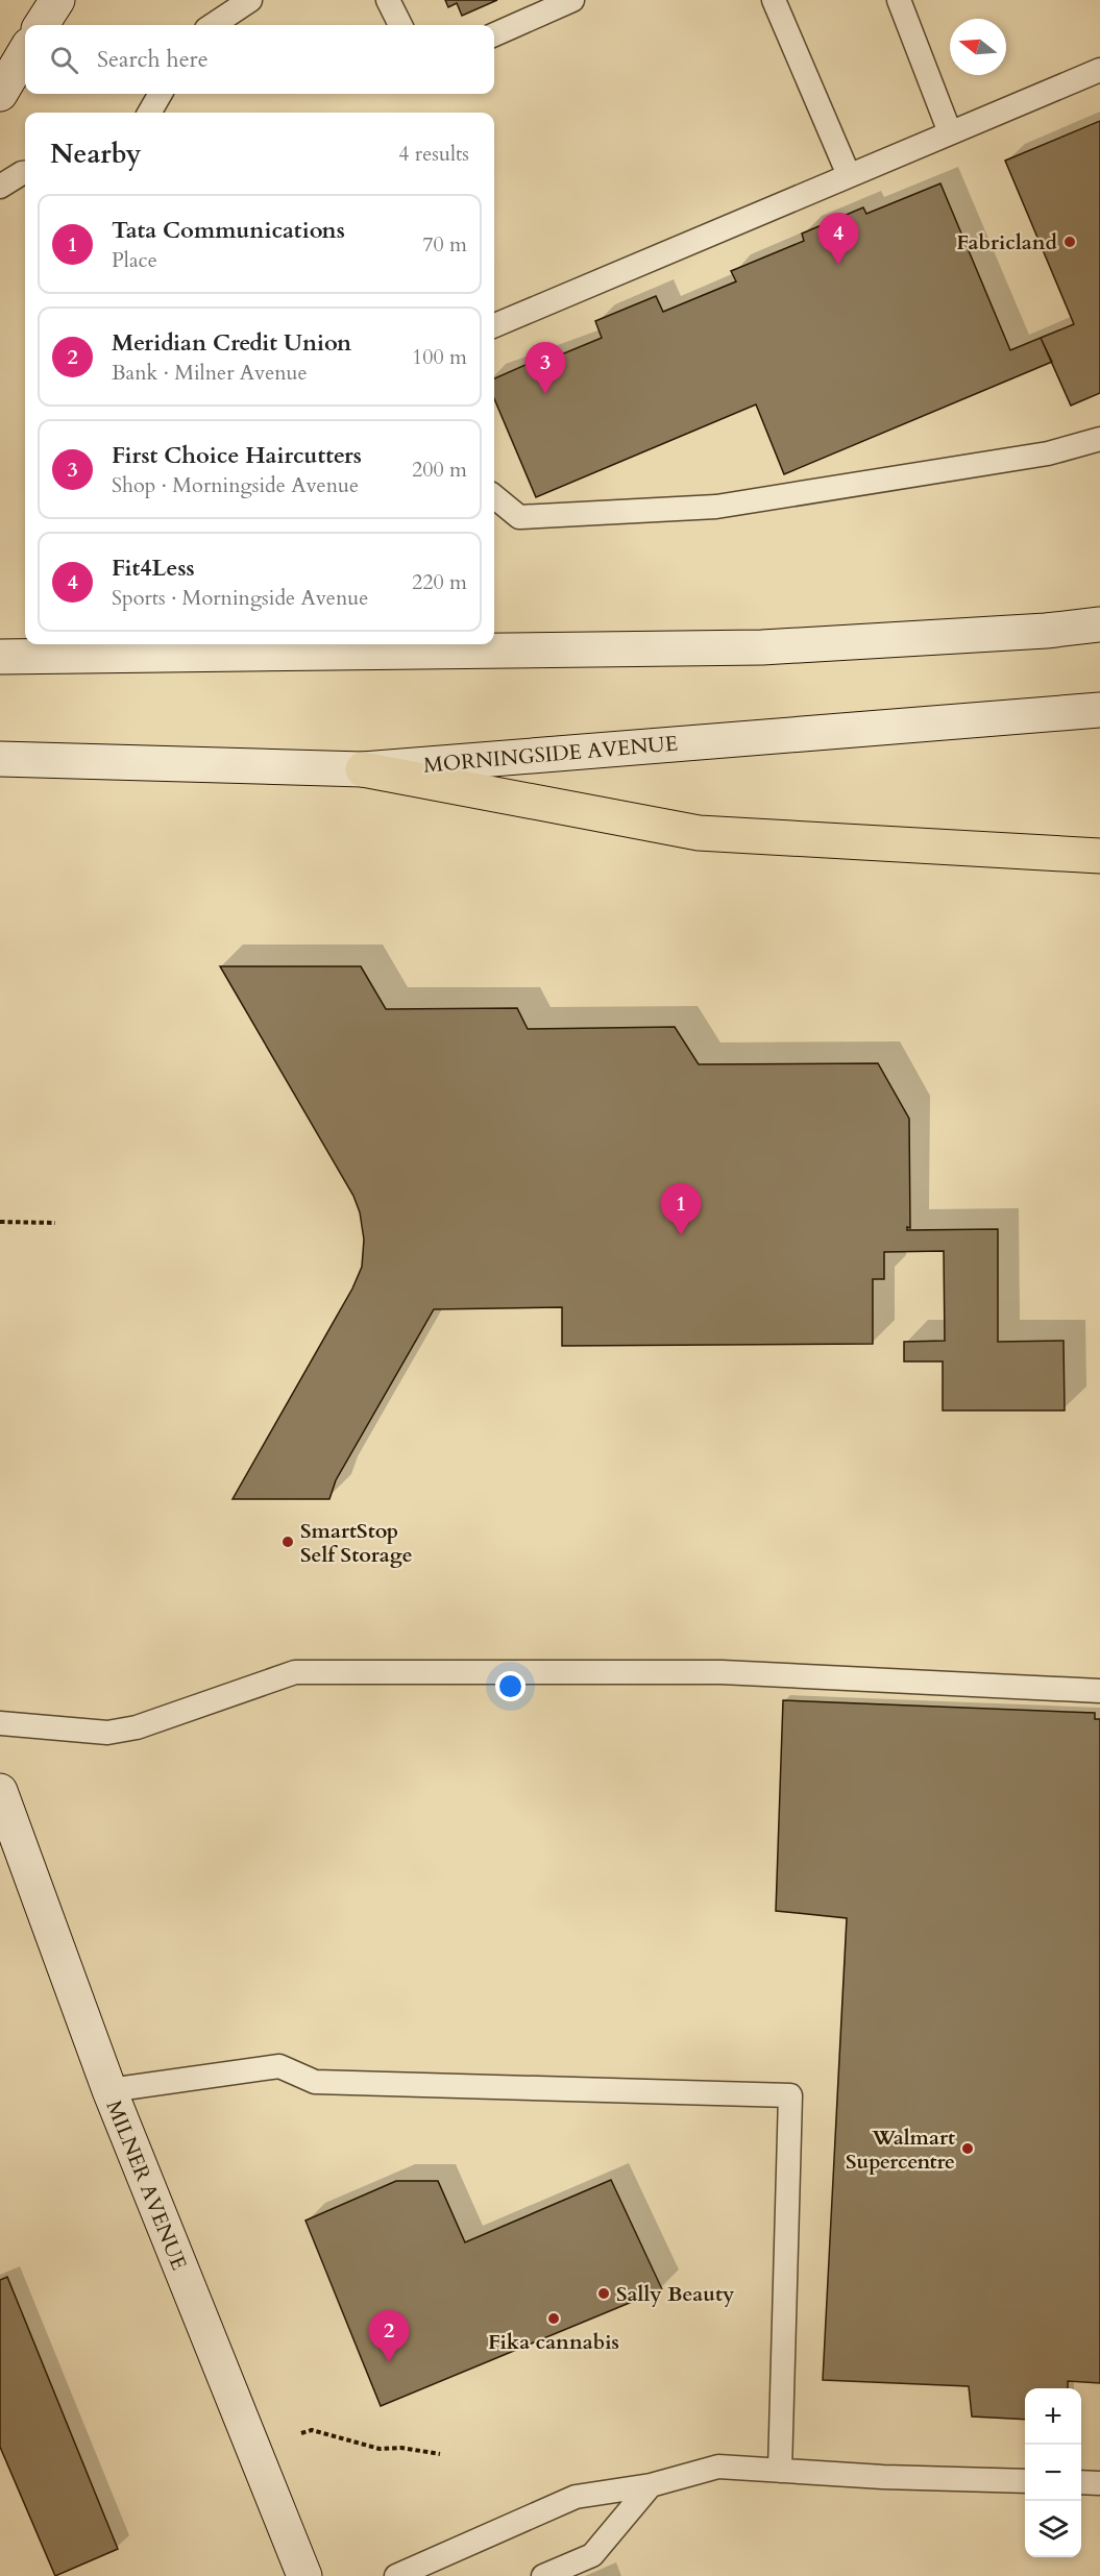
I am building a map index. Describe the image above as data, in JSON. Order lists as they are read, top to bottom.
{
  "streets": {
    "main road": ["MORNINGSIDE AVENUE", "MILNER AVENUE"]
  },
  "places": [
    "Fabricland",
    "SmartStop Self Storage",
    "Walmart Supercentre",
    "Sally Beauty",
    "Fika cannabis"
  ],
  "north": "left",
  "page": {
    "search": "Search here",
    "heading": ["Nearby", "4 results"],
    "list": [
      {
        "mark": "1",
        "name": "Tata Communications",
        "note": "Place",
        "value": "70 m"
      },
      {
        "mark": "2",
        "name": "Meridian Credit Union",
        "note": "Bank · Milner Avenue",
        "value": "100 m"
      },
      {
        "mark": "3",
        "name": "First Choice Haircutters",
        "note": "Shop · Morningside Avenue",
        "value": "200 m"
      },
      {
        "mark": "4",
        "name": "Fit4Less",
        "note": "Sports · Morningside Avenue",
        "value": "220 m"
      }
    ],
    "pins": [
      "4",
      "3",
      "1",
      "2"
    ],
    "map_buttons": ["+", "−"]
  }
}
